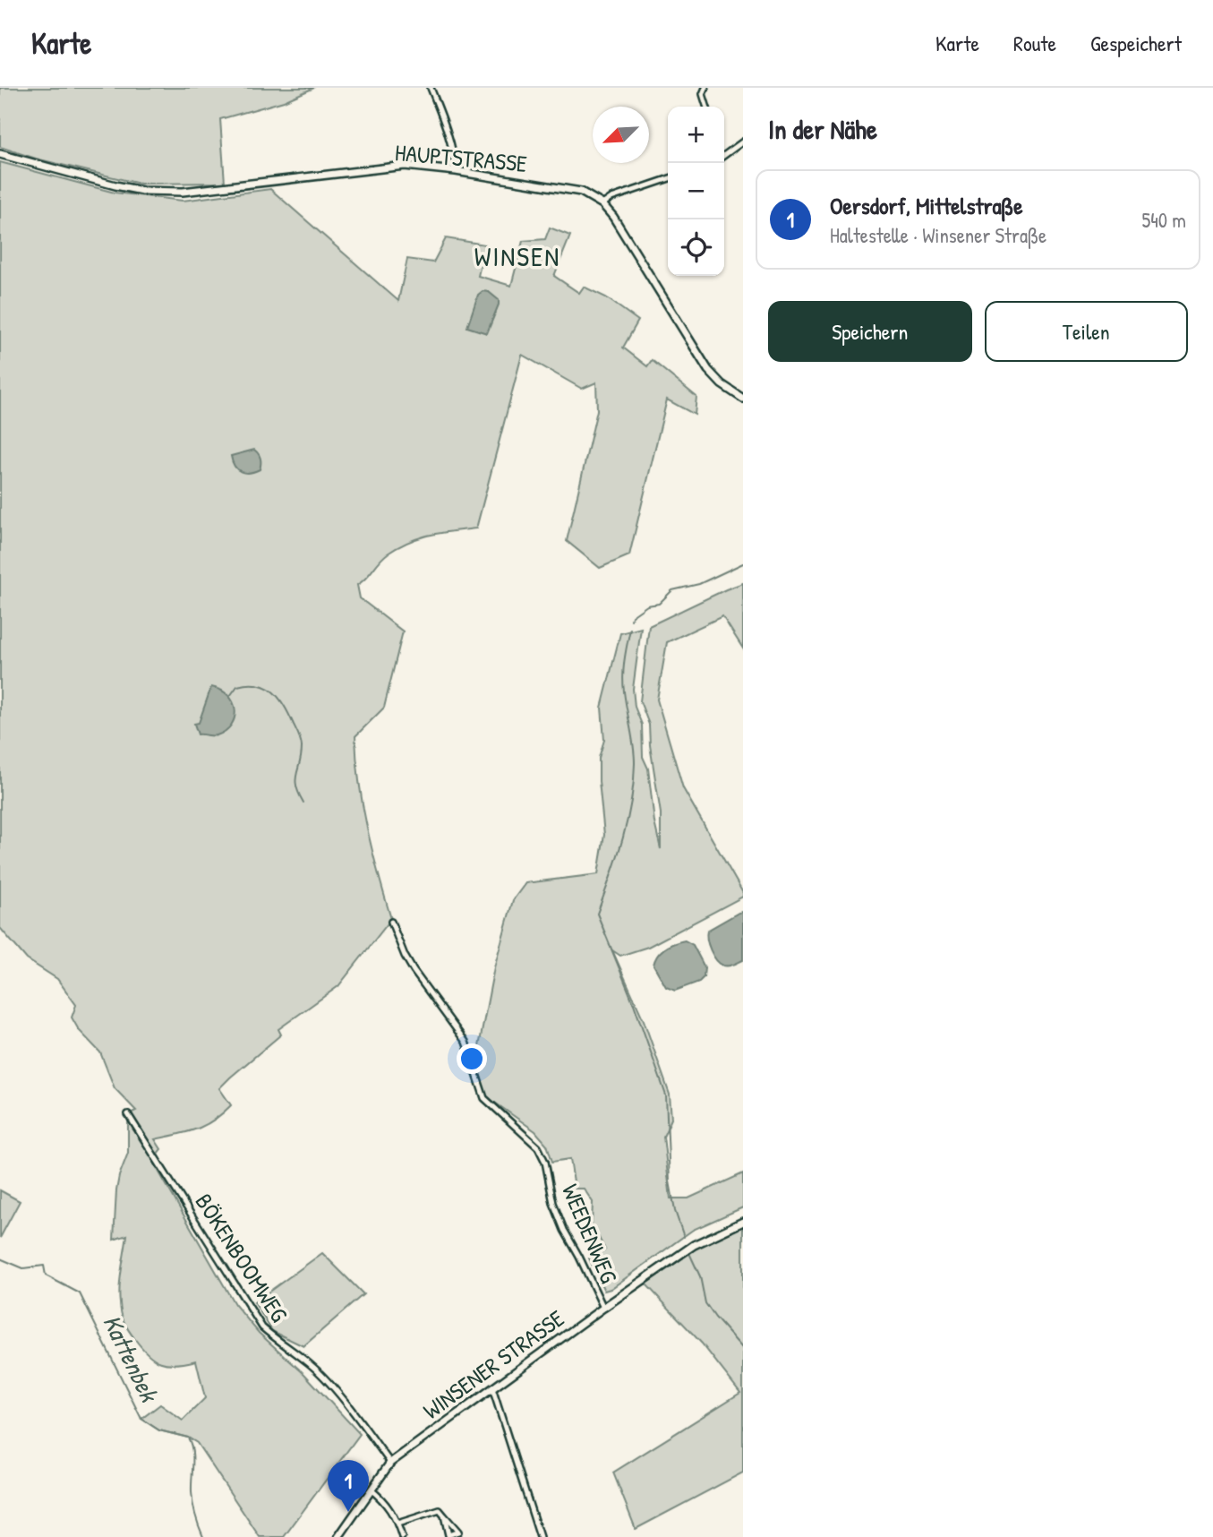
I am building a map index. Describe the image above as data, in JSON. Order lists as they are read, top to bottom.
{
  "streets": {
    "street": [
      "HAUPTSTRASSE",
      "WEEDENWEG",
      "BÖKENBOOMWEG",
      "WINSENER STRASSE"
    ]
  },
  "crossings": [
    ["WEEDENWEG", "WINSENER STRASSE"],
    ["BÖKENBOOMWEG", "WINSENER STRASSE"]
  ],
  "districts": ["WINSEN"],
  "water": ["Kattenbek"],
  "north": "bottom left",
  "page": {
    "header": "Karte",
    "nav": ["Karte", "Route", "Gespeichert"],
    "heading": "In der Nähe",
    "map_buttons": ["+", "−"],
    "list": [
      {
        "mark": "1",
        "name": "Oersdorf, Mittelstraße",
        "note": "Haltestelle · Winsener Straße",
        "value": "540 m"
      }
    ],
    "buttons": ["Speichern", "Teilen"],
    "pins": "1"
  }
}
